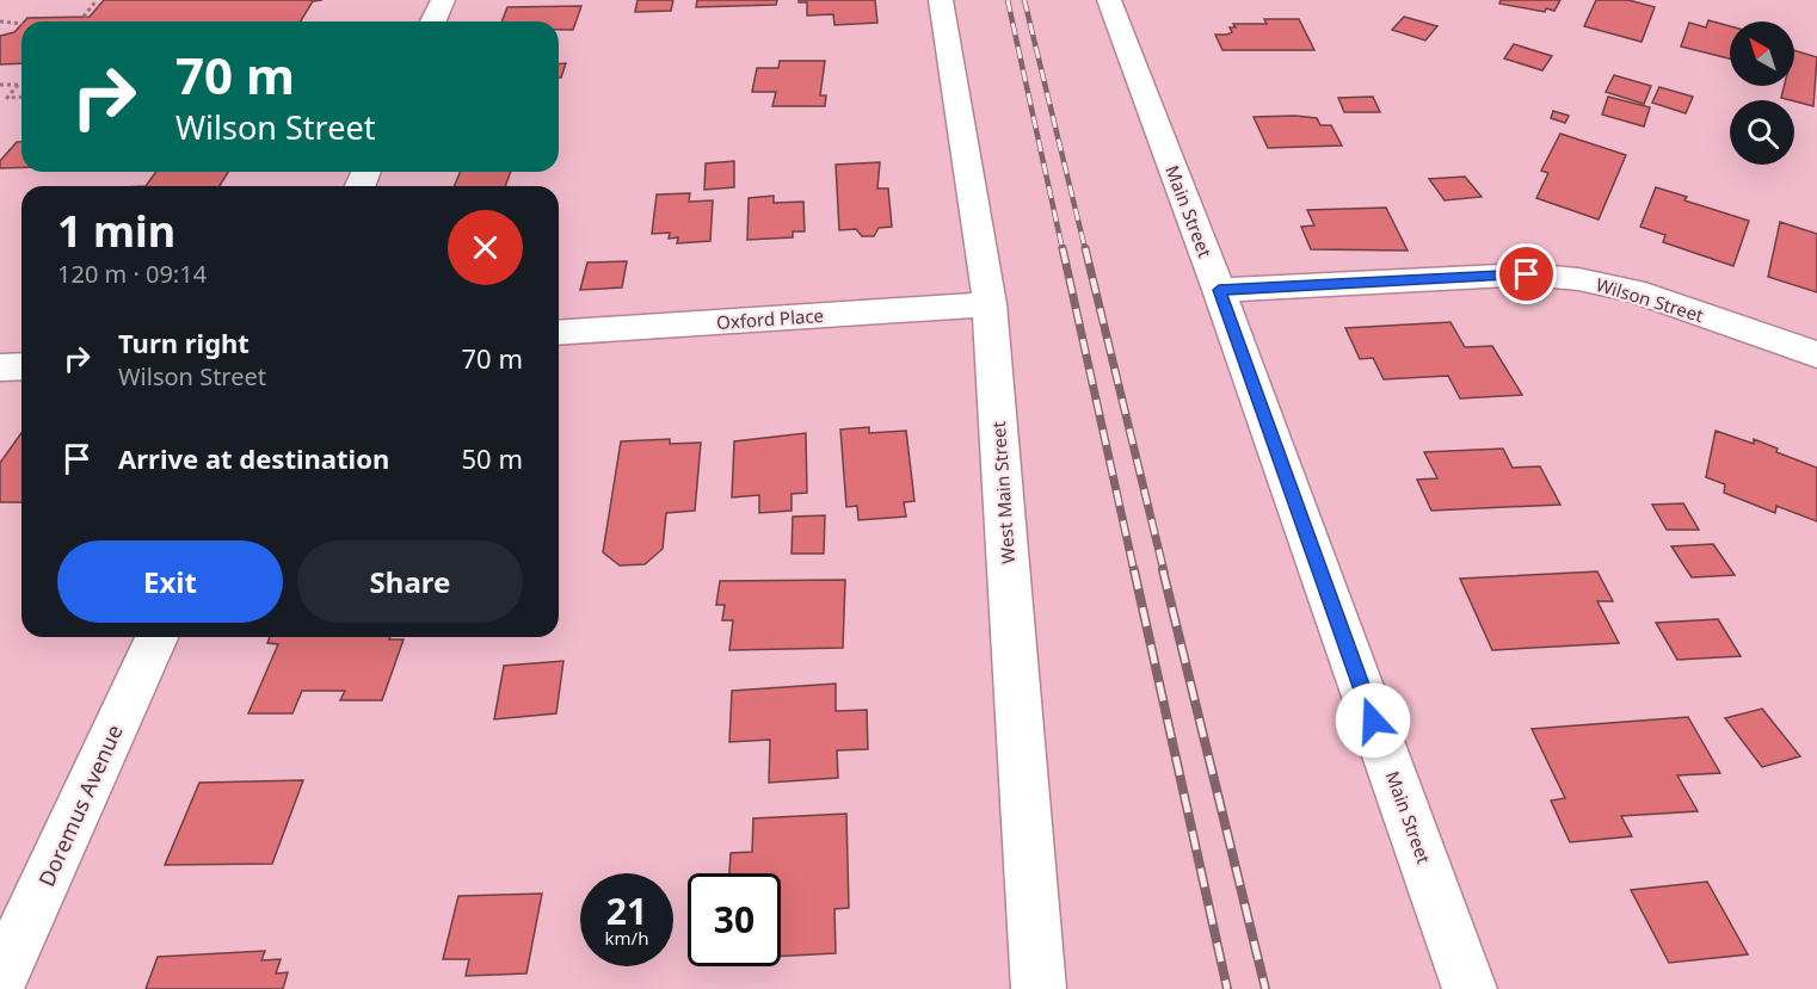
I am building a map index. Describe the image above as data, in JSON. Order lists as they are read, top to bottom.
{
  "streets": {
    "street": [
      "Main Street",
      "Wilson Street",
      "Oxford Place",
      "West Main Street",
      "Doremus Avenue"
    ]
  },
  "crossings": [
    ["Main Street", "Wilson Street"],
    ["Oxford Place", "West Main Street"]
  ],
  "north": "top left",
  "page": {
    "turn": ["70 m", "Wilson Street"],
    "heading": ["1 min", "120 m · 09:14"],
    "list": [
      {
        "name": "Turn right",
        "note": "Wilson Street",
        "value": "70 m"
      },
      {
        "name": "Arrive at destination",
        "value": "50 m"
      }
    ],
    "buttons": ["Exit", "Share"],
    "speed": "21 km/h",
    "limit": "30"
  }
}
